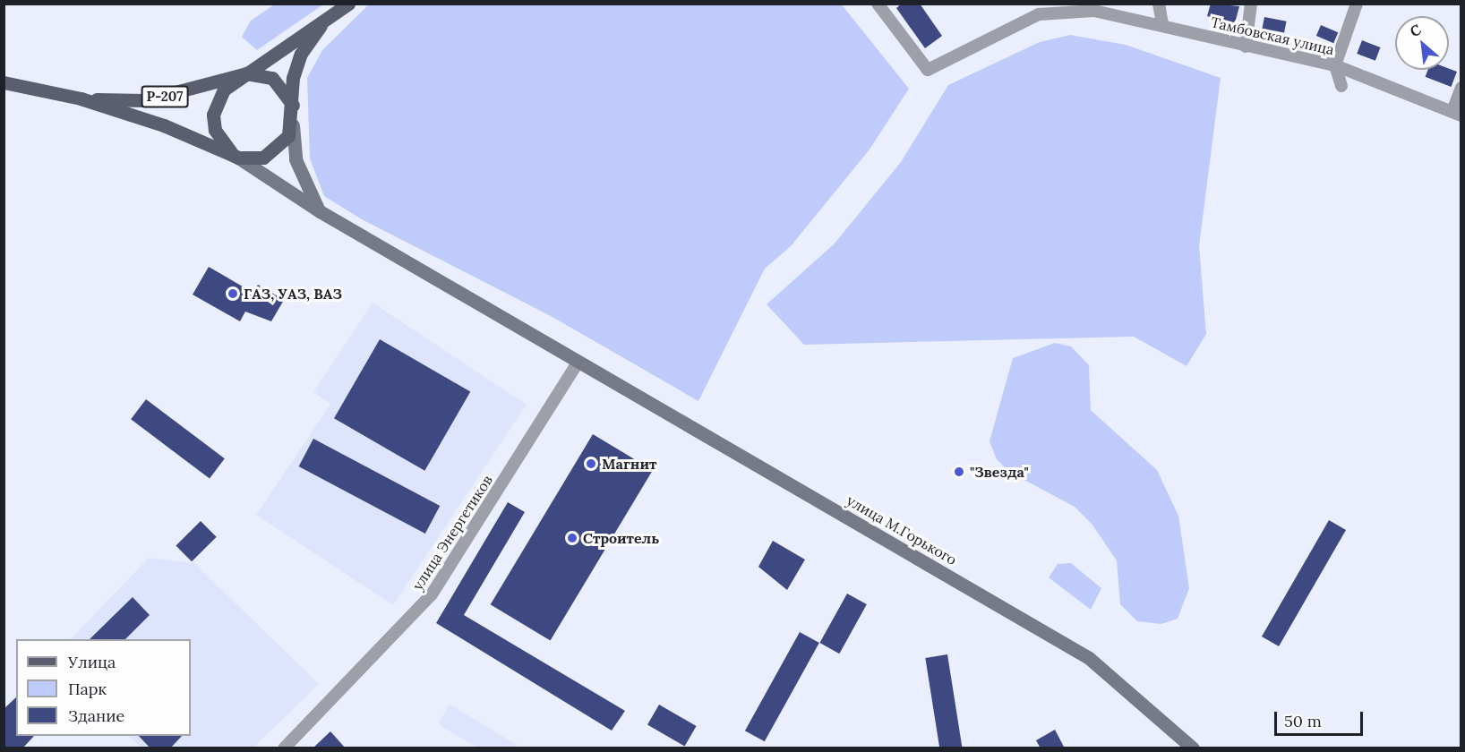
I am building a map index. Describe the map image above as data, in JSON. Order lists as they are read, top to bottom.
{
  "streets": {
    "main road": ["Р-207", "улица М.Горького"],
    "street": ["Тамбовская улица", "улица Энергетиков"]
  },
  "crossings": [
    ["Р-207", "улица М.Горького"],
    ["улица М.Горького", "улица Энергетиков"]
  ],
  "places": [
    "ГАЗ, УАЗ, ВАЗ",
    "Магнит",
    "\"Звезда\"",
    "Строитель"
  ],
  "legend": ["Улица", "Парк", "Здание"],
  "scale_bar": "50 m",
  "north": "top left"
}
